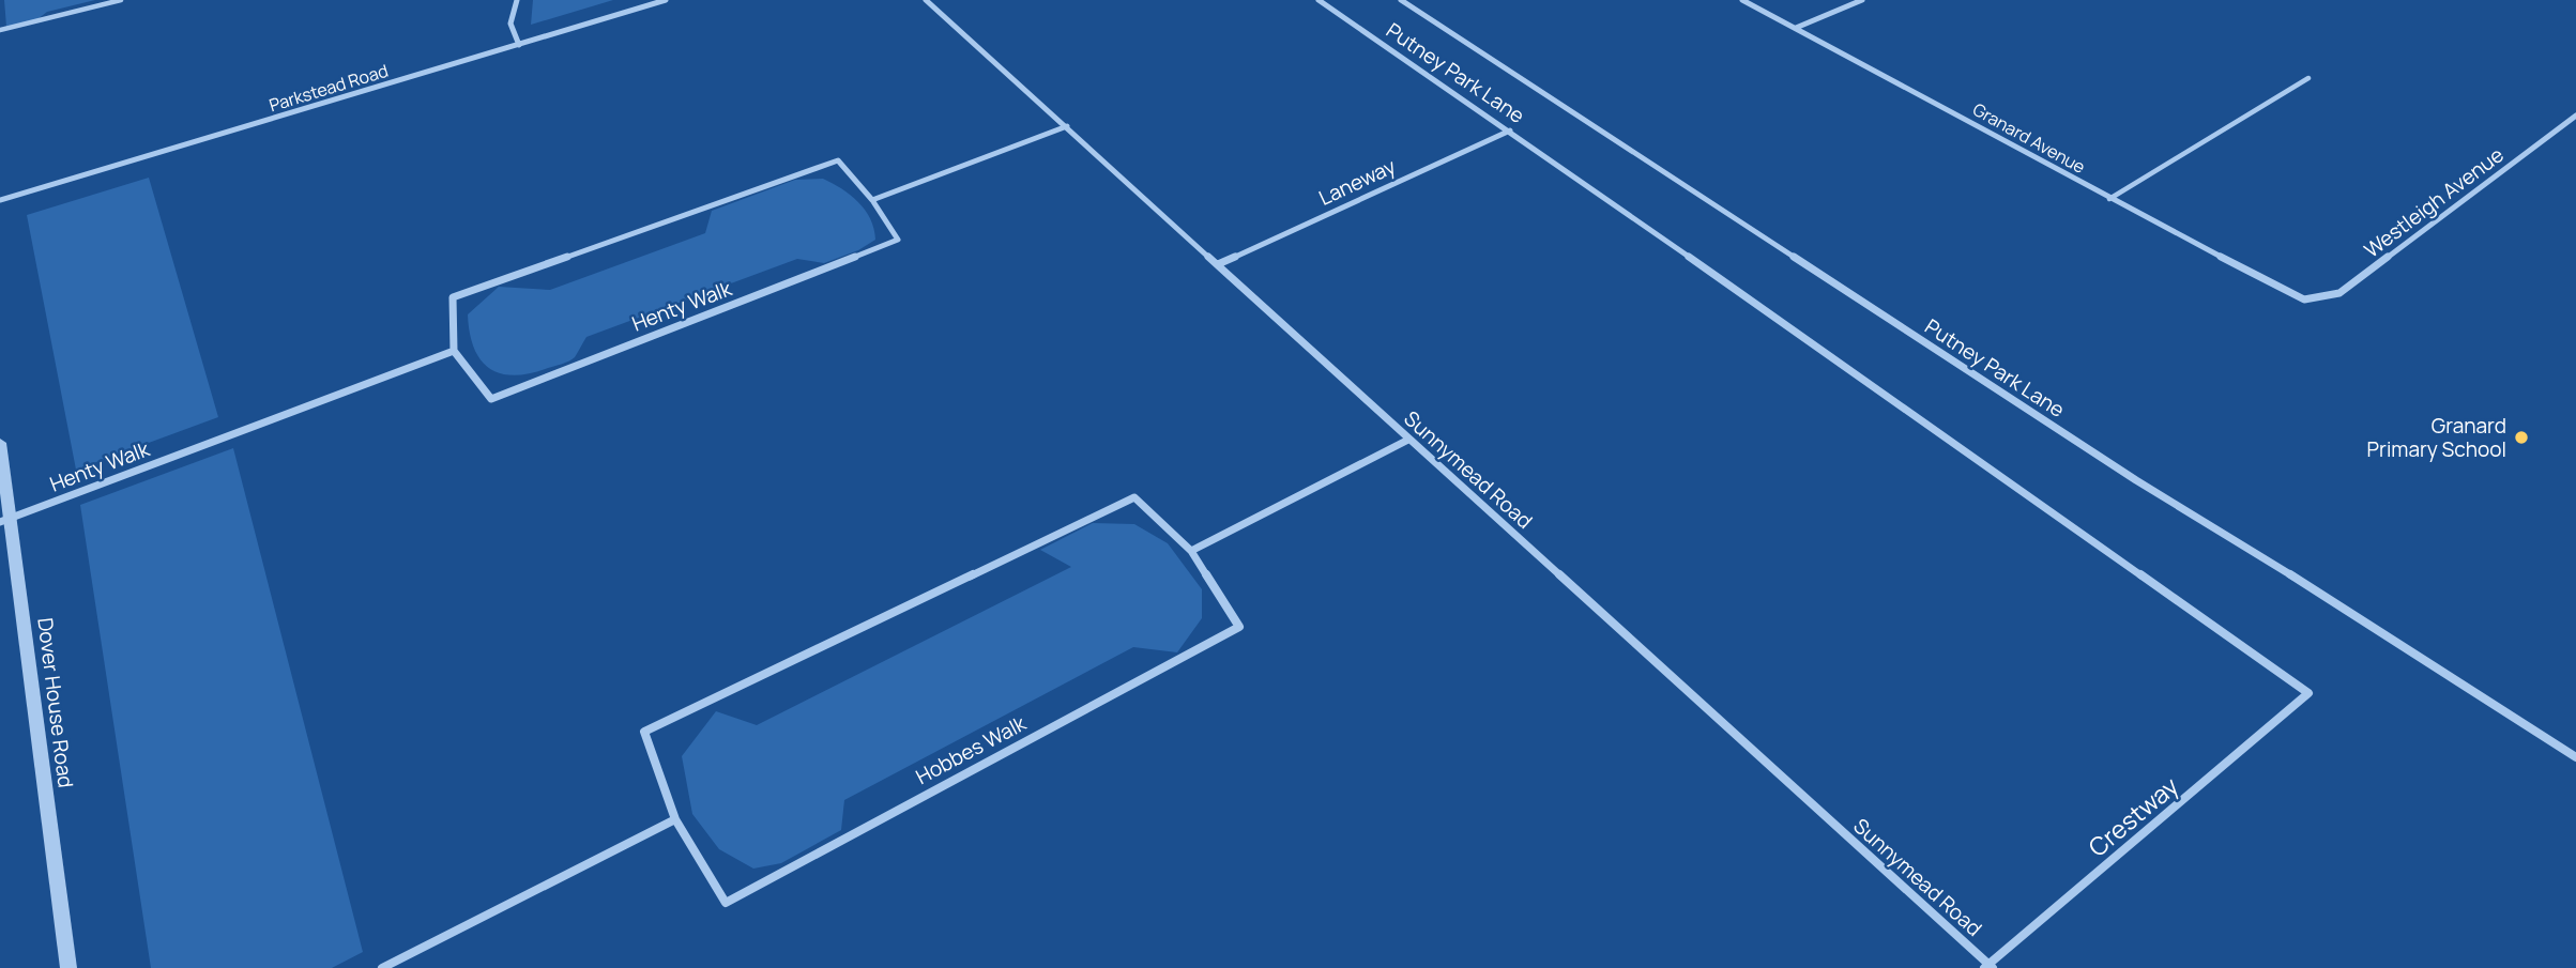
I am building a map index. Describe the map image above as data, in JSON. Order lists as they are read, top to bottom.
{
  "streets": {
    "street": [
      "Putney Park Lane",
      "Parkstead Road",
      "Granard Avenue",
      "Laneway",
      "Westleigh Avenue",
      "Henty Walk",
      "Sunnymead Road",
      "Dover House Road",
      "Hobbes Walk",
      "Crestway"
    ]
  },
  "crossings": [
    ["Putney Park Lane", "Laneway"],
    ["Putney Park Lane", "Crestway"],
    ["Granard Avenue", "Westleigh Avenue"],
    ["Laneway", "Sunnymead Road"],
    ["Henty Walk", "Dover House Road"],
    ["Sunnymead Road", "Crestway"]
  ],
  "places": ["Granard Primary School"]
}
